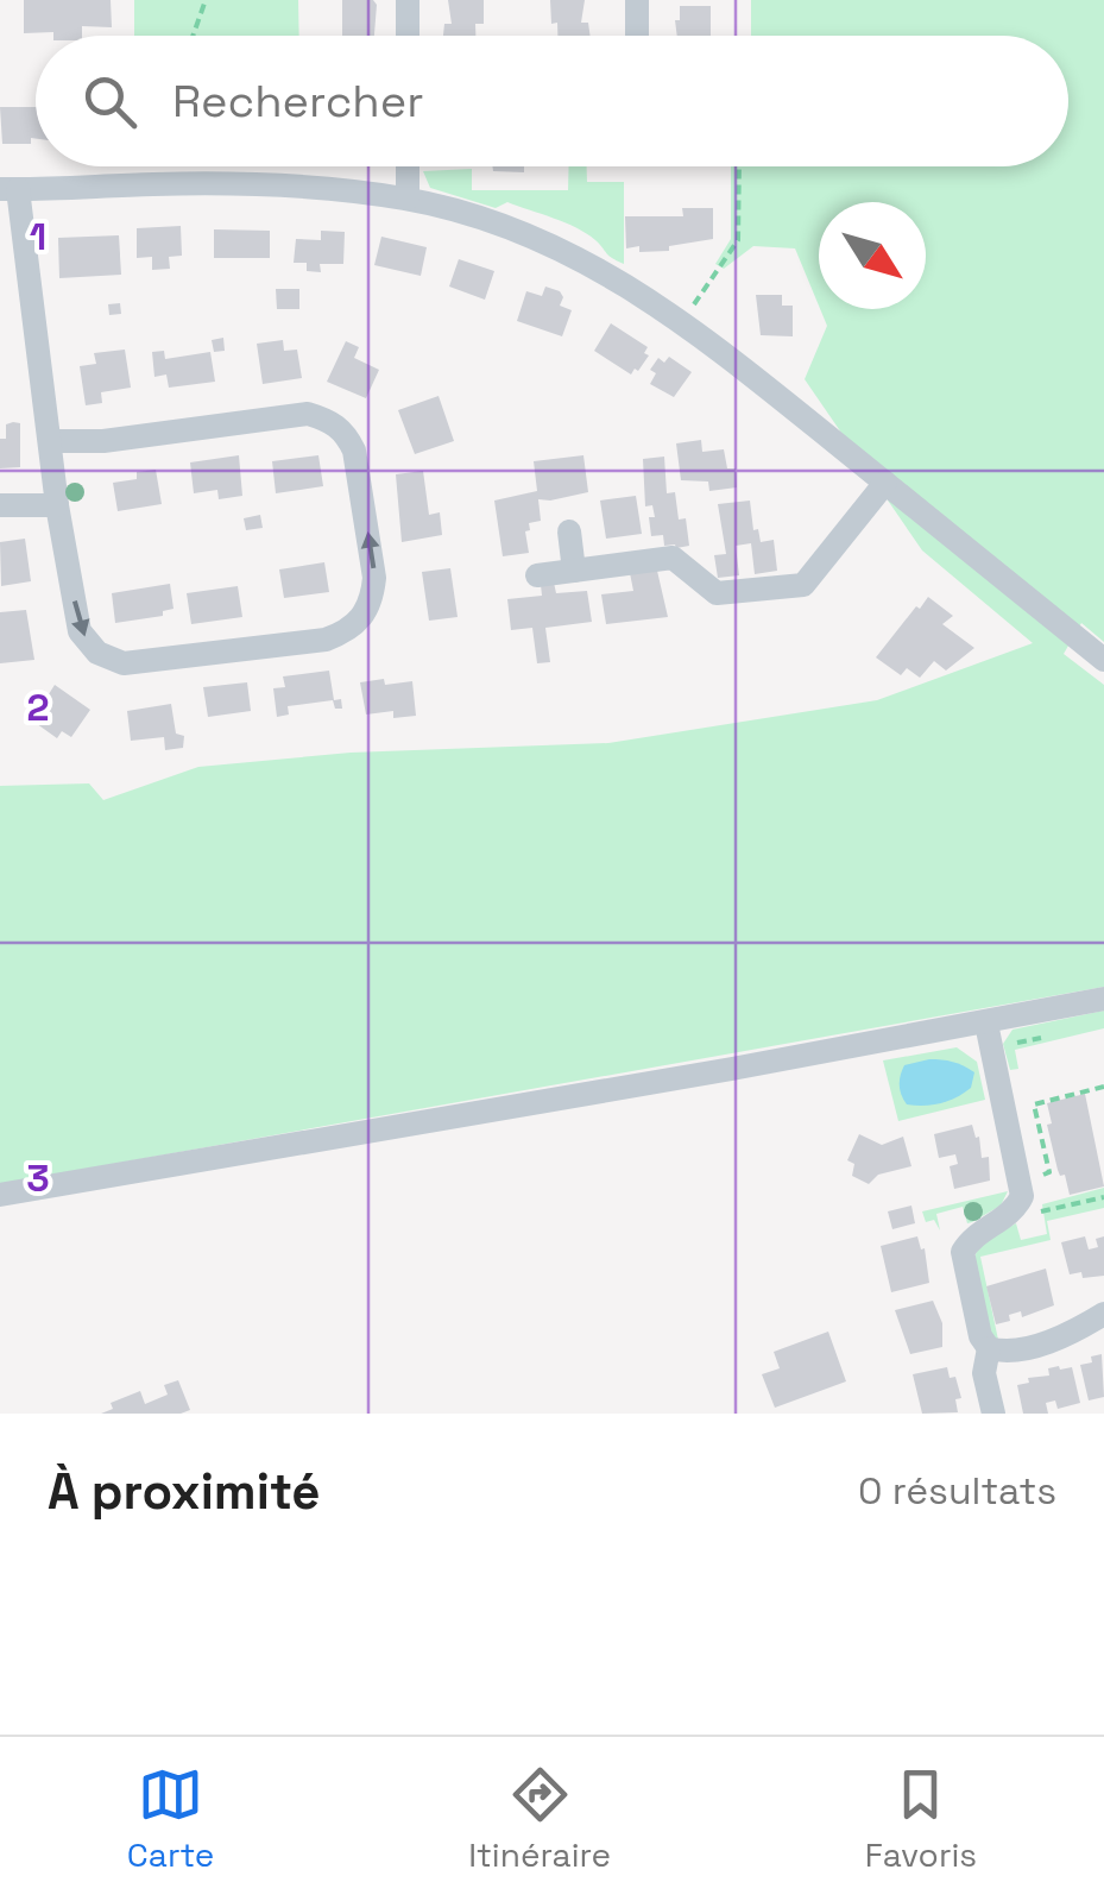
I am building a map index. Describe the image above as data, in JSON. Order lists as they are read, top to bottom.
{
  "north": "bottom right",
  "page": {
    "search": "Rechercher",
    "heading": ["À proximité", "0 résultats"],
    "nav": ["Carte", "Itinéraire", "Favoris"]
  },
  "grid": {
    "rows": ["1", "2", "3"]
  }
}
